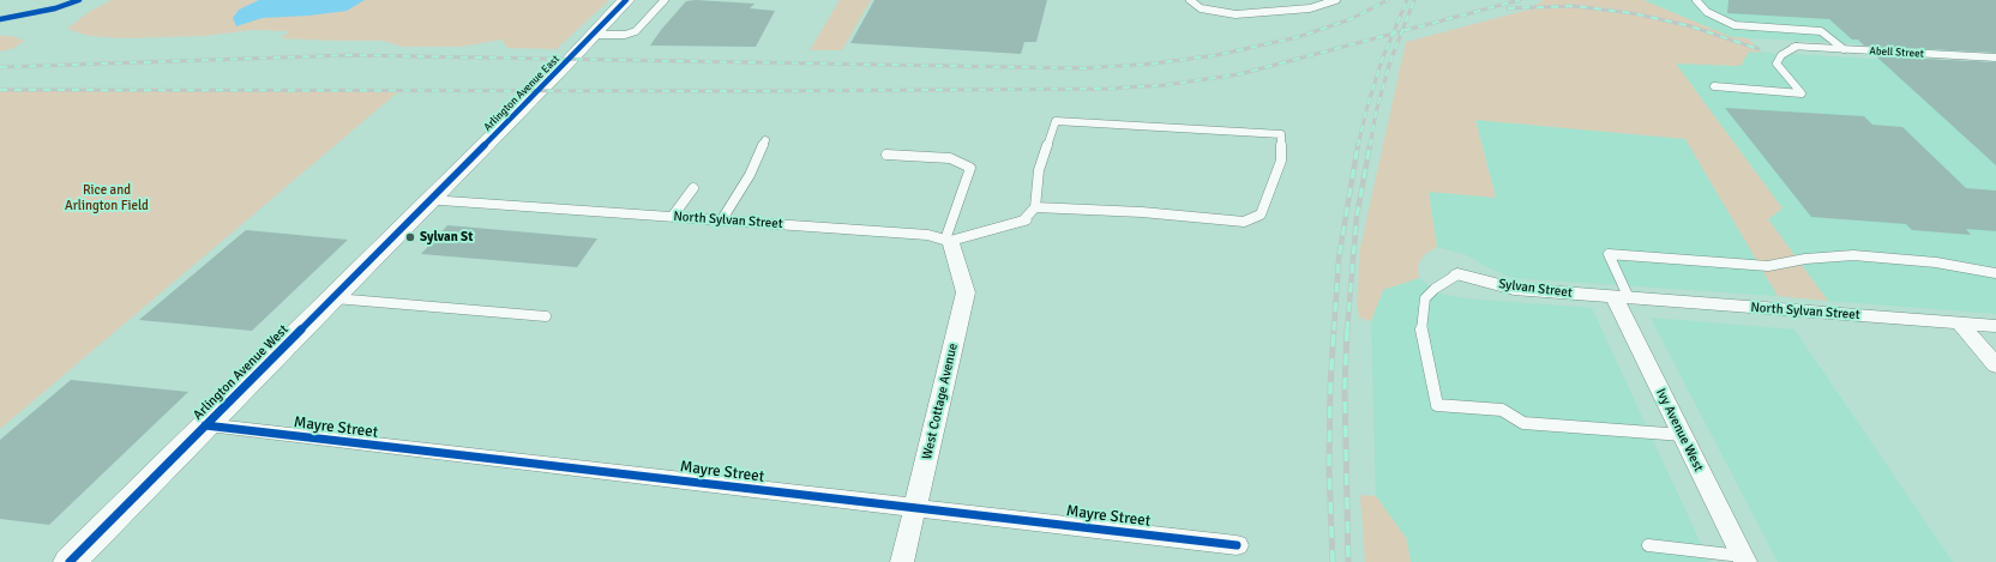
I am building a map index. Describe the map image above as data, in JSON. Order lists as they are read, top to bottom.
{
  "streets": {
    "street": [
      "Abell Street",
      "Arlington Avenue East",
      "North Sylvan Street",
      "Sylvan Street",
      "Arlington Avenue West",
      "West Cottage Avenue",
      "Mayre Street",
      "Ivy Avenue West"
    ]
  },
  "crossings": [
    ["Arlington Avenue East", "North Sylvan Street"],
    ["Arlington Avenue East", "Arlington Avenue West"],
    ["North Sylvan Street", "Sylvan Street"],
    ["North Sylvan Street", "Arlington Avenue West"],
    ["North Sylvan Street", "West Cottage Avenue"],
    ["North Sylvan Street", "Ivy Avenue West"],
    ["Sylvan Street", "Ivy Avenue West"],
    ["Arlington Avenue West", "Mayre Street"],
    ["West Cottage Avenue", "Mayre Street"]
  ],
  "parks": ["Rice and Arlington Field"],
  "places": ["Sylvan St"]
}
